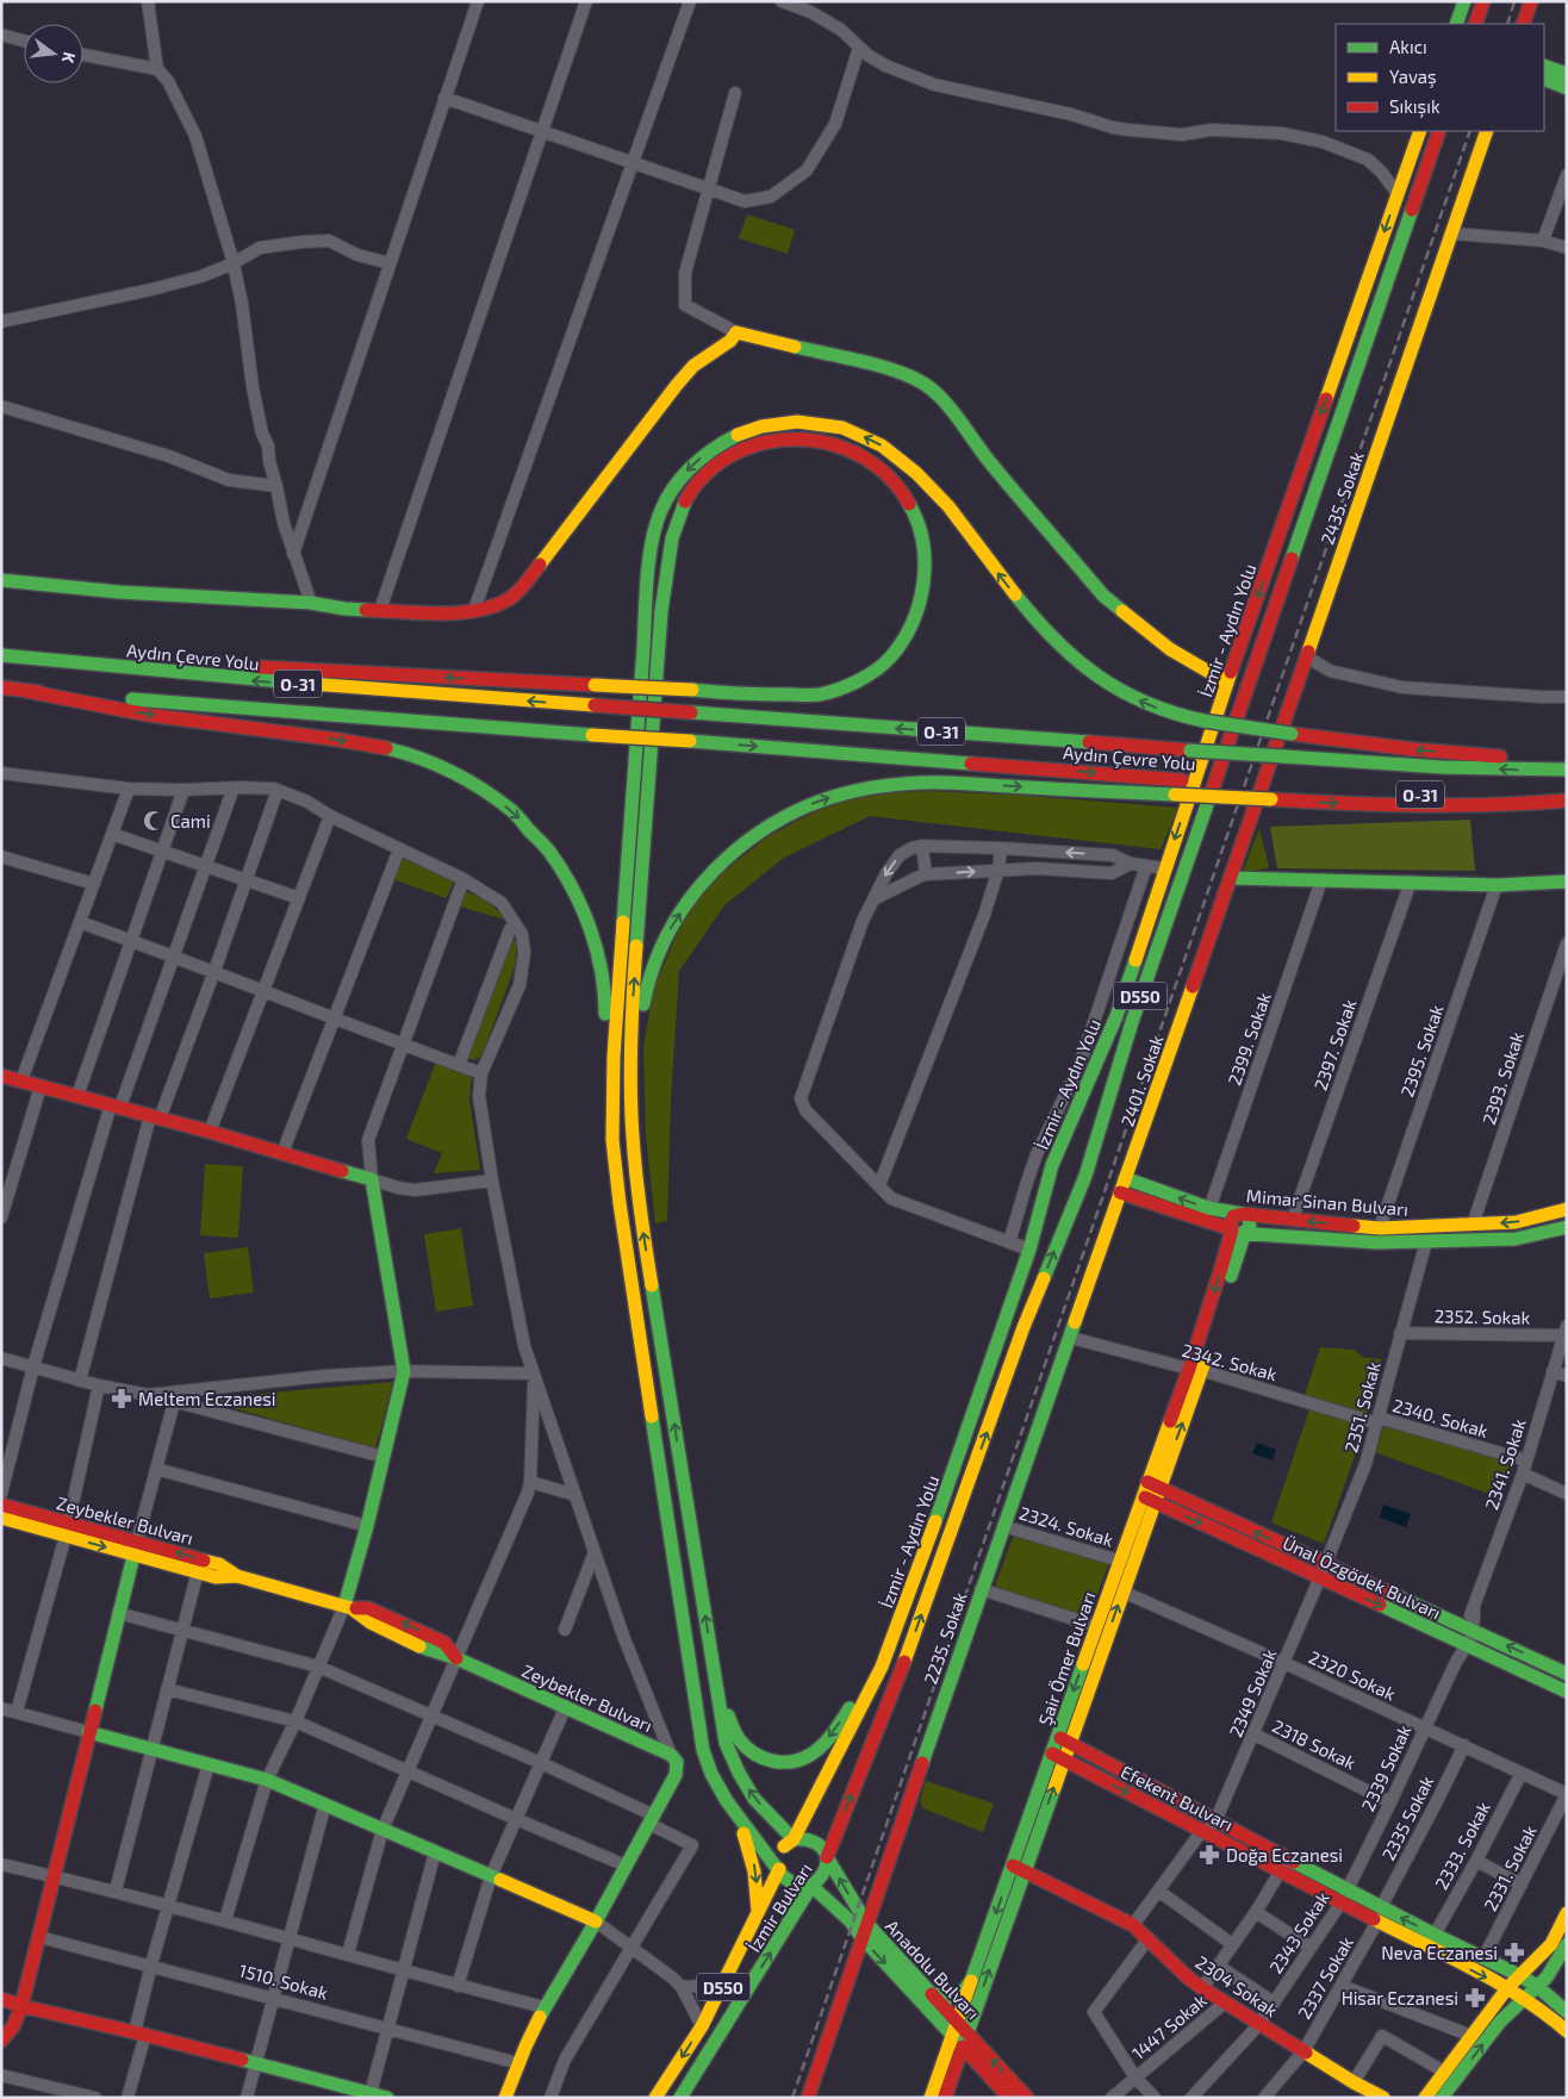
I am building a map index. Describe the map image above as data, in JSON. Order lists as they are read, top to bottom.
{
  "streets": {
    "main road": [
      "2435. Sokak",
      "İzmir - Aydın Yolu",
      "Aydın Çevre Yolu",
      "O-31",
      "D550",
      "2401. Sokak",
      "Mimar Sinan Bulvarı",
      "Zeybekler Bulvarı",
      "Ünal Özgödek Bulvarı",
      "2235. Sokak",
      "Şair Ömer Bulvarı",
      "Efekent Bulvarı",
      "İzmir Bulvarı",
      "Anadolu Bulvarı",
      "2304 Sokak"
    ],
    "street": [
      "2399. Sokak",
      "2397. Sokak",
      "2395. Sokak",
      "2393. Sokak",
      "2352. Sokak",
      "2342. Sokak",
      "2351. Sokak",
      "2340. Sokak",
      "2341. Sokak",
      "2324. Sokak",
      "2320 Sokak",
      "2349 Sokak",
      "2318 Sokak",
      "2339 Sokak",
      "2335 Sokak",
      "2333. Sokak",
      "2331. Sokak",
      "2343 Sokak",
      "2337 Sokak",
      "1510. Sokak",
      "1447 Sokak"
    ]
  },
  "crossings": [
    ["2435. Sokak", "2401. Sokak"],
    ["İzmir - Aydın Yolu", "İzmir Bulvarı"],
    ["İzmir - Aydın Yolu", "Anadolu Bulvarı"],
    ["Aydın Çevre Yolu", "O-31"],
    ["2399. Sokak", "Mimar Sinan Bulvarı"],
    ["2397. Sokak", "Mimar Sinan Bulvarı"],
    ["2395. Sokak", "Mimar Sinan Bulvarı"],
    ["2393. Sokak", "Mimar Sinan Bulvarı"],
    ["2401. Sokak", "Mimar Sinan Bulvarı"],
    ["2401. Sokak", "2235. Sokak"],
    ["Mimar Sinan Bulvarı", "2351. Sokak"],
    ["Mimar Sinan Bulvarı", "2235. Sokak"],
    ["Mimar Sinan Bulvarı", "Şair Ömer Bulvarı"],
    ["2352. Sokak", "2351. Sokak"],
    ["2352. Sokak", "2341. Sokak"],
    ["2342. Sokak", "2351. Sokak"],
    ["2342. Sokak", "2340. Sokak"],
    ["2342. Sokak", "2235. Sokak"],
    ["2342. Sokak", "Şair Ömer Bulvarı"],
    ["2351. Sokak", "2340. Sokak"],
    ["2351. Sokak", "Ünal Özgödek Bulvarı"],
    ["2351. Sokak", "2349 Sokak"],
    ["2340. Sokak", "2341. Sokak"],
    ["2341. Sokak", "Ünal Özgödek Bulvarı"],
    ["2324. Sokak", "2235. Sokak"],
    ["2324. Sokak", "Şair Ömer Bulvarı"],
    ["Ünal Özgödek Bulvarı", "Şair Ömer Bulvarı"],
    ["Ünal Özgödek Bulvarı", "2349 Sokak"],
    ["Ünal Özgödek Bulvarı", "2339 Sokak"],
    ["2235. Sokak", "Anadolu Bulvarı"],
    ["Şair Ömer Bulvarı", "2320 Sokak"],
    ["Şair Ömer Bulvarı", "Efekent Bulvarı"],
    ["Şair Ömer Bulvarı", "Anadolu Bulvarı"],
    ["Şair Ömer Bulvarı", "2304 Sokak"],
    ["2320 Sokak", "2349 Sokak"],
    ["2320 Sokak", "2339 Sokak"],
    ["2320 Sokak", "2335 Sokak"],
    ["2320 Sokak", "2333. Sokak"],
    ["2320 Sokak", "2331. Sokak"],
    ["2349 Sokak", "2318 Sokak"],
    ["2349 Sokak", "Efekent Bulvarı"],
    ["2349 Sokak", "2304 Sokak"],
    ["2318 Sokak", "2339 Sokak"],
    ["2339 Sokak", "Efekent Bulvarı"],
    ["2339 Sokak", "2343 Sokak"],
    ["Efekent Bulvarı", "2335 Sokak"],
    ["Efekent Bulvarı", "2333. Sokak"],
    ["Efekent Bulvarı", "2331. Sokak"],
    ["Efekent Bulvarı", "2343 Sokak"],
    ["Efekent Bulvarı", "2337 Sokak"],
    ["İzmir Bulvarı", "Anadolu Bulvarı"],
    ["2343 Sokak", "2304 Sokak"],
    ["2337 Sokak", "2304 Sokak"],
    ["2304 Sokak", "1447 Sokak"]
  ],
  "places": {
    "mosque": ["Cami"],
    "pharmacy": [
      "Meltem Eczanesi",
      "Doğa Eczanesi",
      "Neva Eczanesi",
      "Hisar Eczanesi"
    ]
  },
  "legend": ["Akıcı", "Yavaş", "Sıkışık"],
  "north": "right"
}
